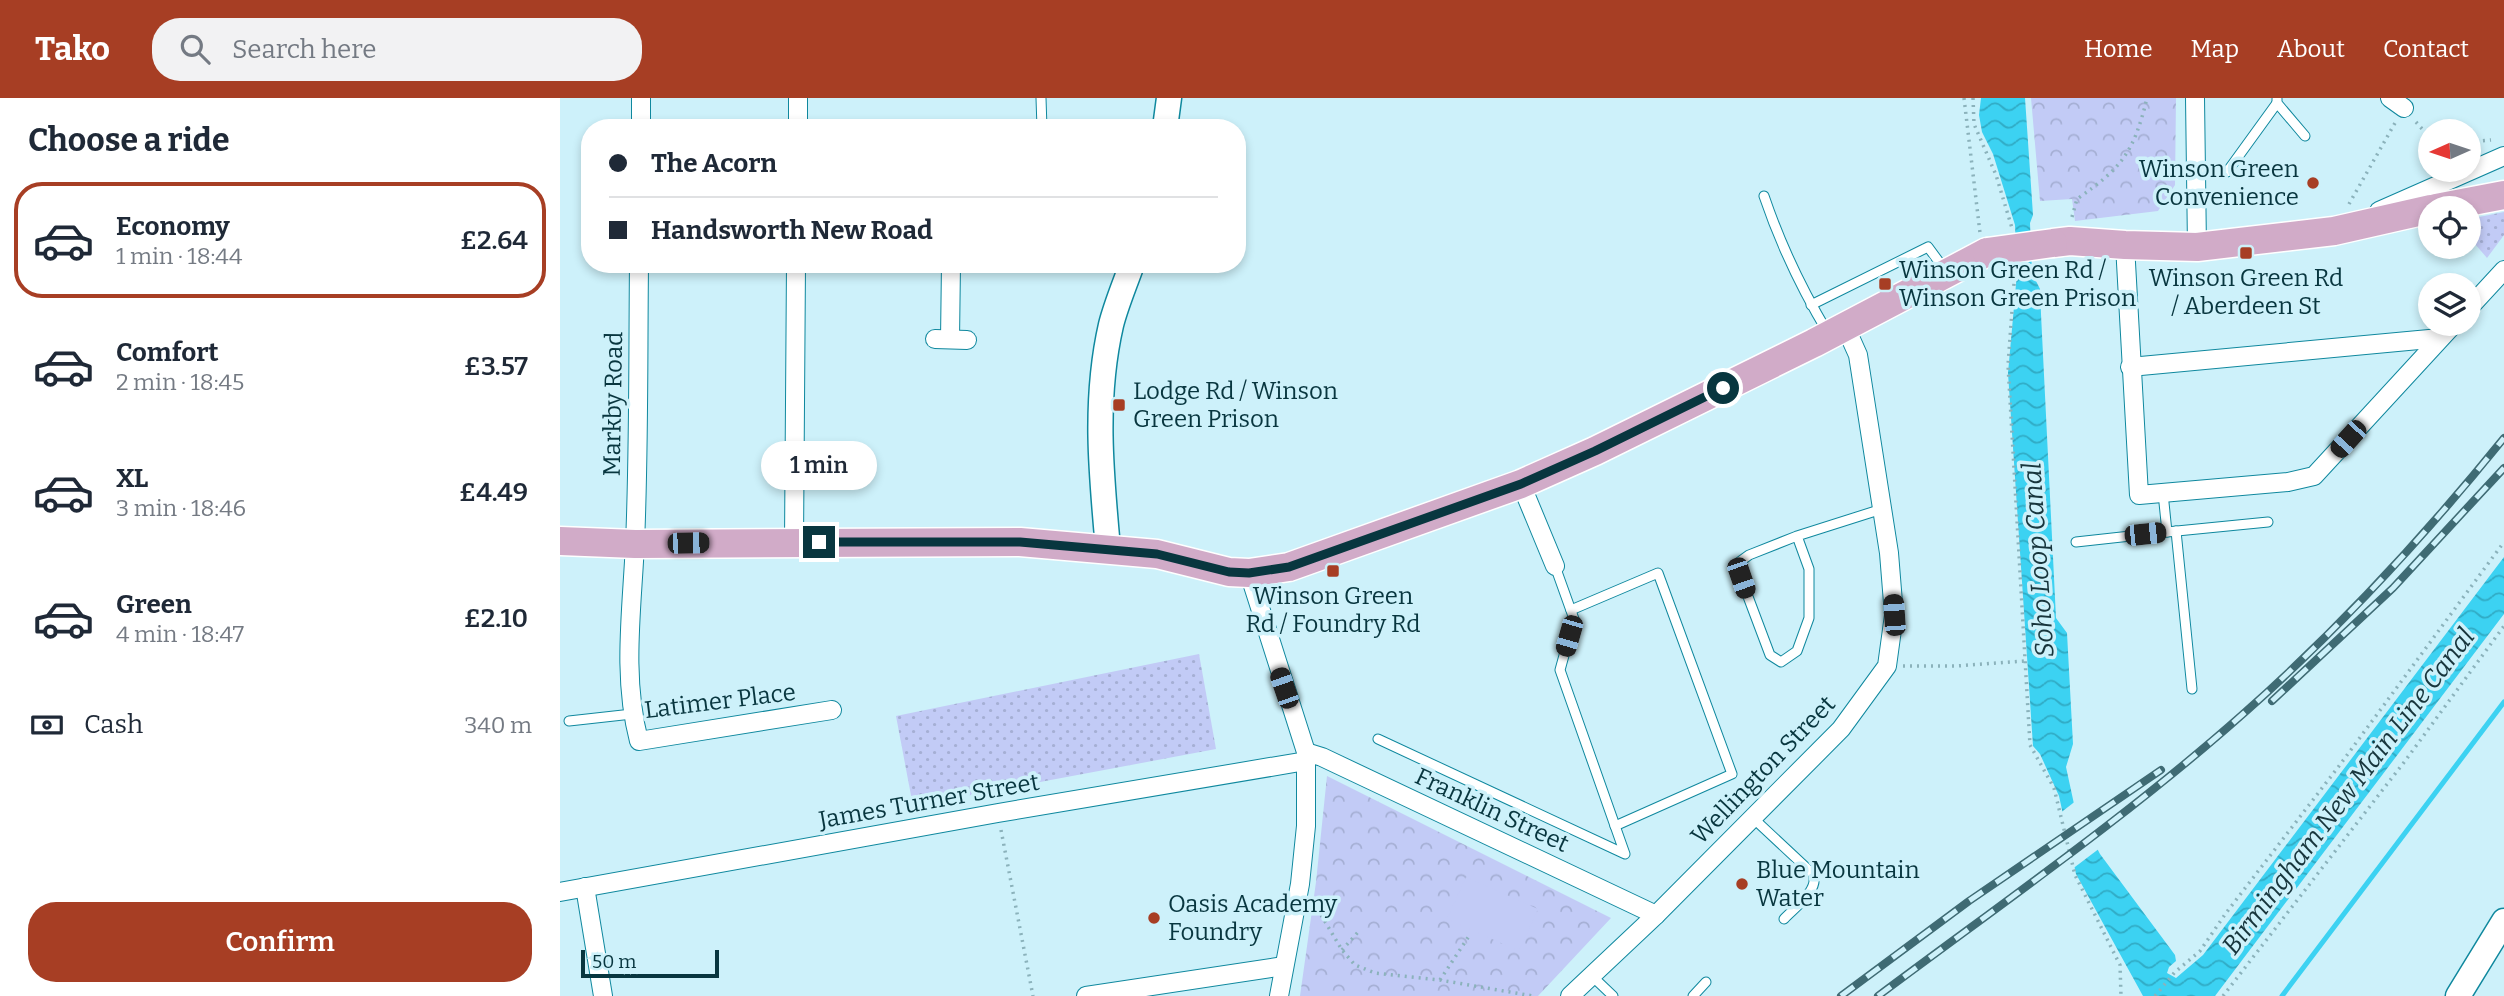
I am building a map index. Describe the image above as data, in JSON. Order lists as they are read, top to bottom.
{
  "streets": {
    "street": [
      "Markby Road",
      "Latimer Place",
      "Wellington Street",
      "James Turner Street",
      "Franklin Street"
    ]
  },
  "crossings": [
    ["Markby Road", "Latimer Place"],
    ["Wellington Street", "Franklin Street"],
    ["James Turner Street", "Franklin Street"]
  ],
  "water": ["Soho Loop Canal", "Birmingham New Main Line Canal"],
  "places": {
    "other": ["Winson Green Convenience", "Blue Mountain Water", "Oasis Academy Foundry"],
    "transit": [
      "Winson Green Rd / Aberdeen St",
      "Winson Green Rd / Winson Green Prison",
      "Lodge Rd / Winson Green Prison",
      "Winson Green Rd / Foundry Rd"
    ]
  },
  "scale_bar": "50 m",
  "north": "left",
  "page": {
    "header": "Tako",
    "search": "Search here",
    "nav": [
      "Home",
      "Map",
      "About",
      "Contact"
    ],
    "heading": "Choose a ride",
    "banner": ["The Acorn", "Handsworth New Road"],
    "list": [
      {
        "name": "Economy",
        "note": "1 min · 18:44",
        "value": "£2.64"
      },
      {
        "name": "Comfort",
        "note": "2 min · 18:45",
        "value": "£3.57"
      },
      {
        "name": "XL",
        "note": "3 min · 18:46",
        "value": "£4.49"
      },
      {
        "name": "Green",
        "note": "4 min · 18:47",
        "value": "£2.10"
      }
    ],
    "bubble": "1 min",
    "pay": ["Cash", "340 m"],
    "buttons": "Confirm",
    "scale": "50 m"
  }
}
